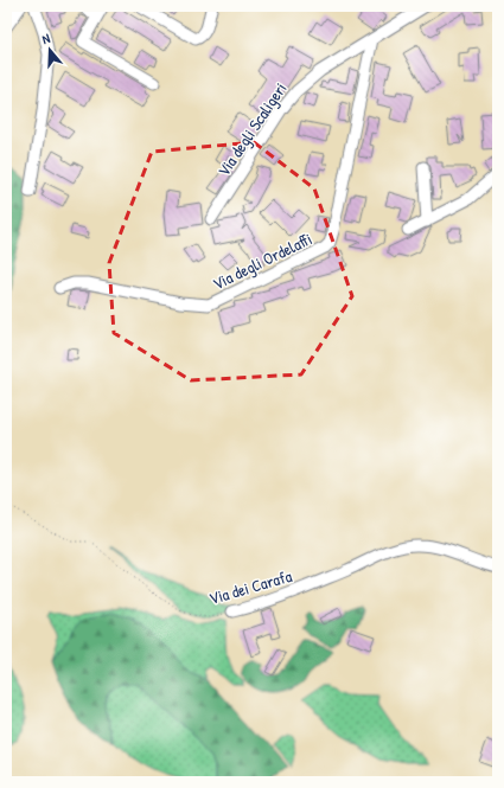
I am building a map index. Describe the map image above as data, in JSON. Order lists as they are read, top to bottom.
{
  "streets": {
    "street": ["Via degli Scaligeri", "Via degli Ordelaffi", "Via dei Carafa"]
  },
  "crossings": [
    ["Via degli Scaligeri", "Via degli Ordelaffi"]
  ],
  "north": "top"
}
